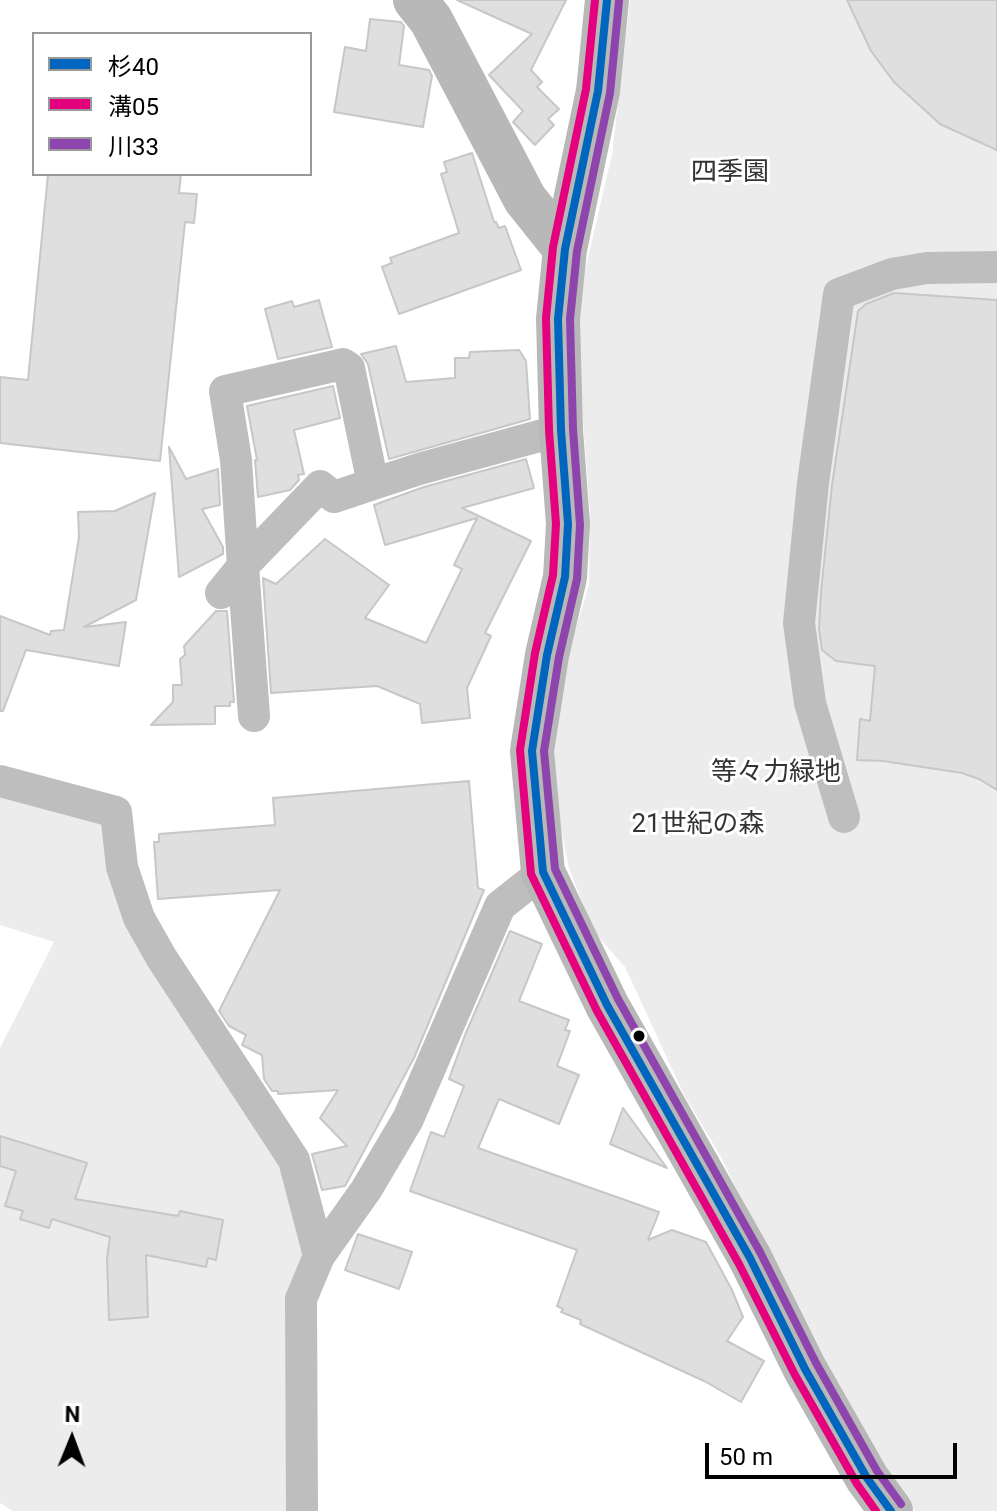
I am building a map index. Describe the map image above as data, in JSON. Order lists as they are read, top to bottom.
{
  "parks": ["四季園", "等々力緑地", "21世紀の森"],
  "lines": ["transit line 杉40", "transit line 溝05", "transit line 川33"],
  "legend": ["杉40", "溝05", "川33"],
  "scale_bar": "50 m",
  "north": "top"
}
